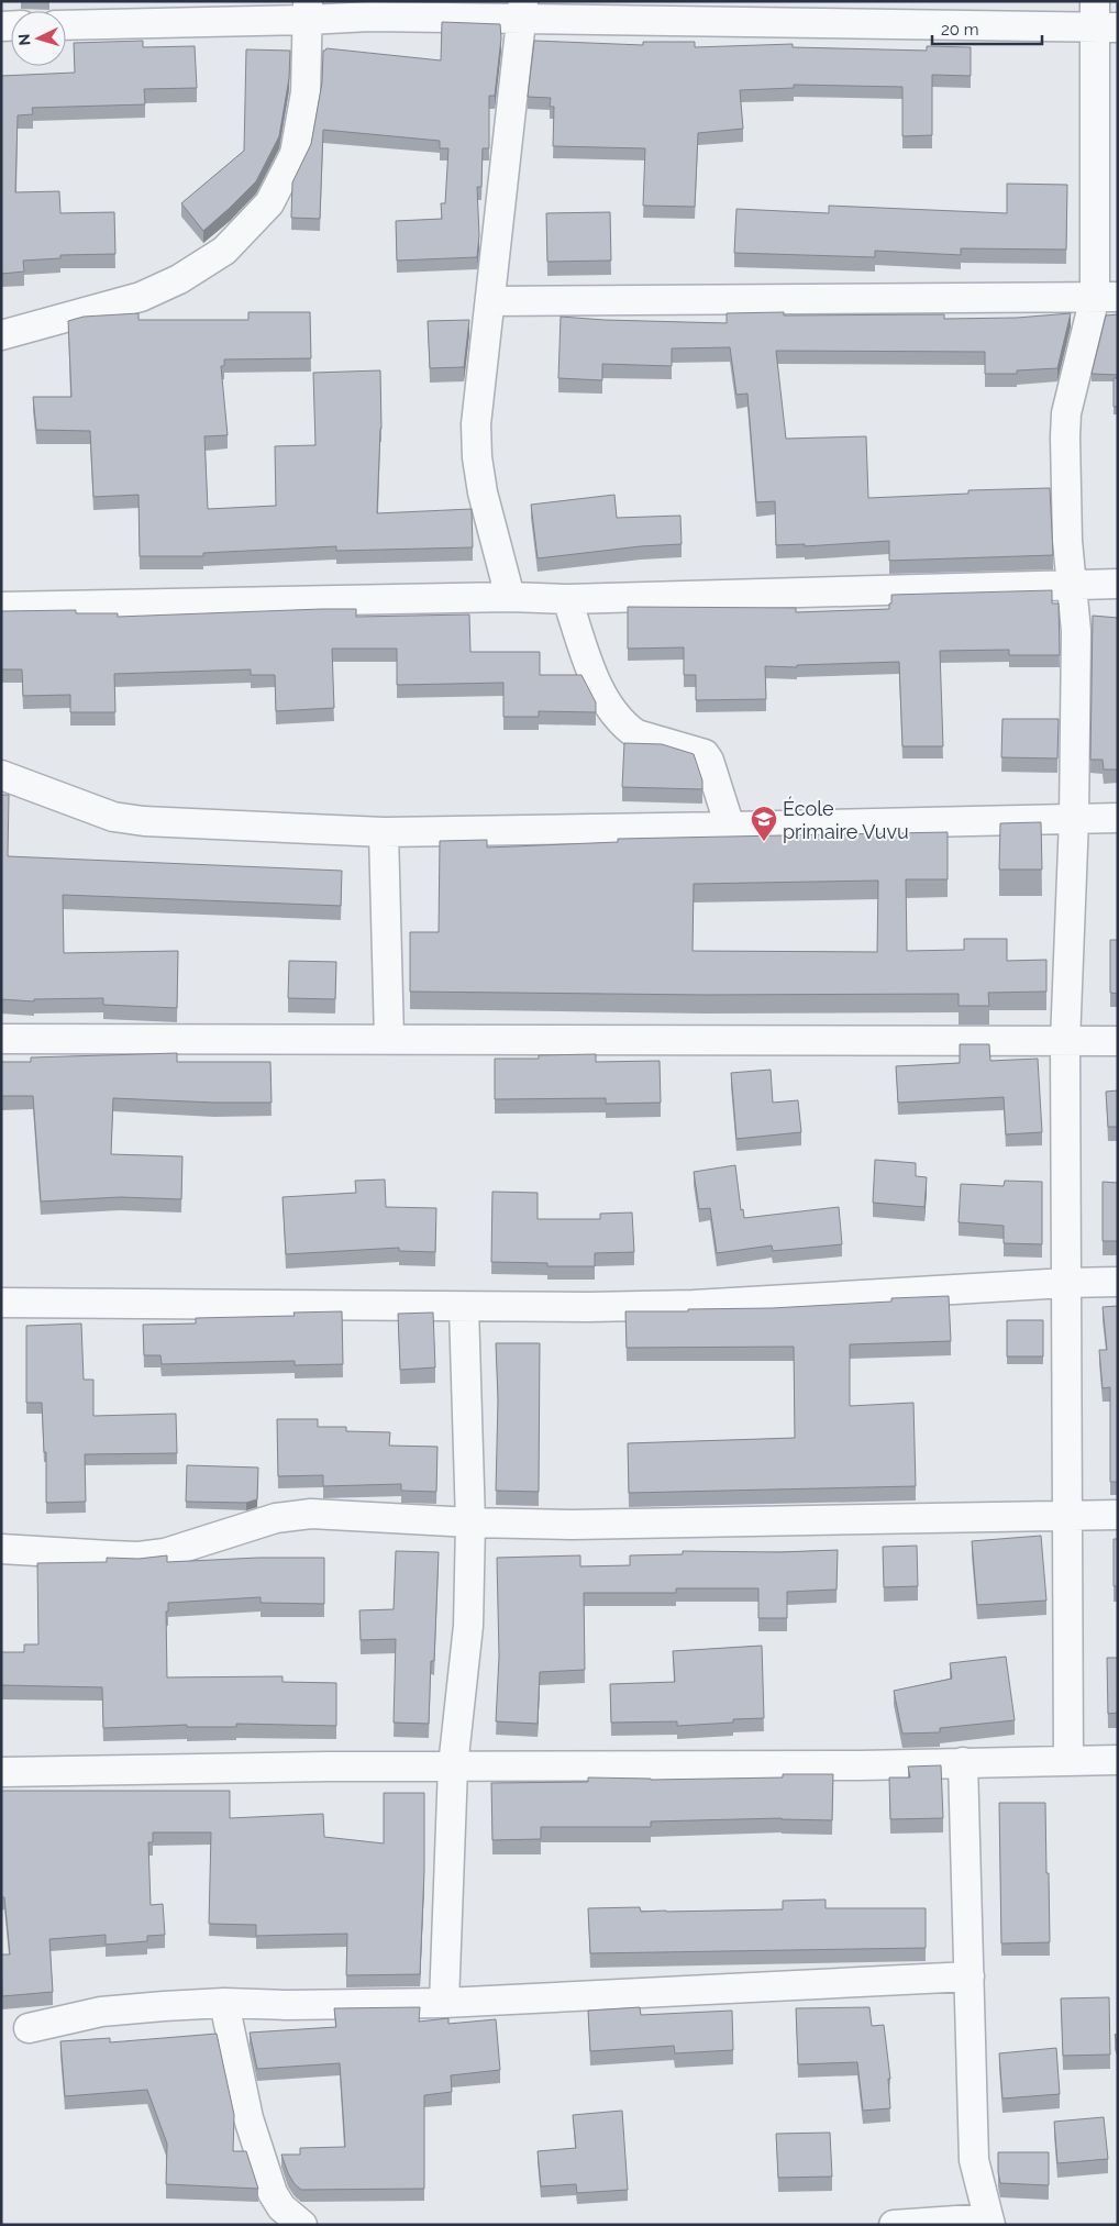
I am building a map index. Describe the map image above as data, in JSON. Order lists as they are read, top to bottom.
{
  "places": {
    "school or university": ["École primaire Vuvu"]
  },
  "scale_bar": "20 m",
  "north": "left"
}
